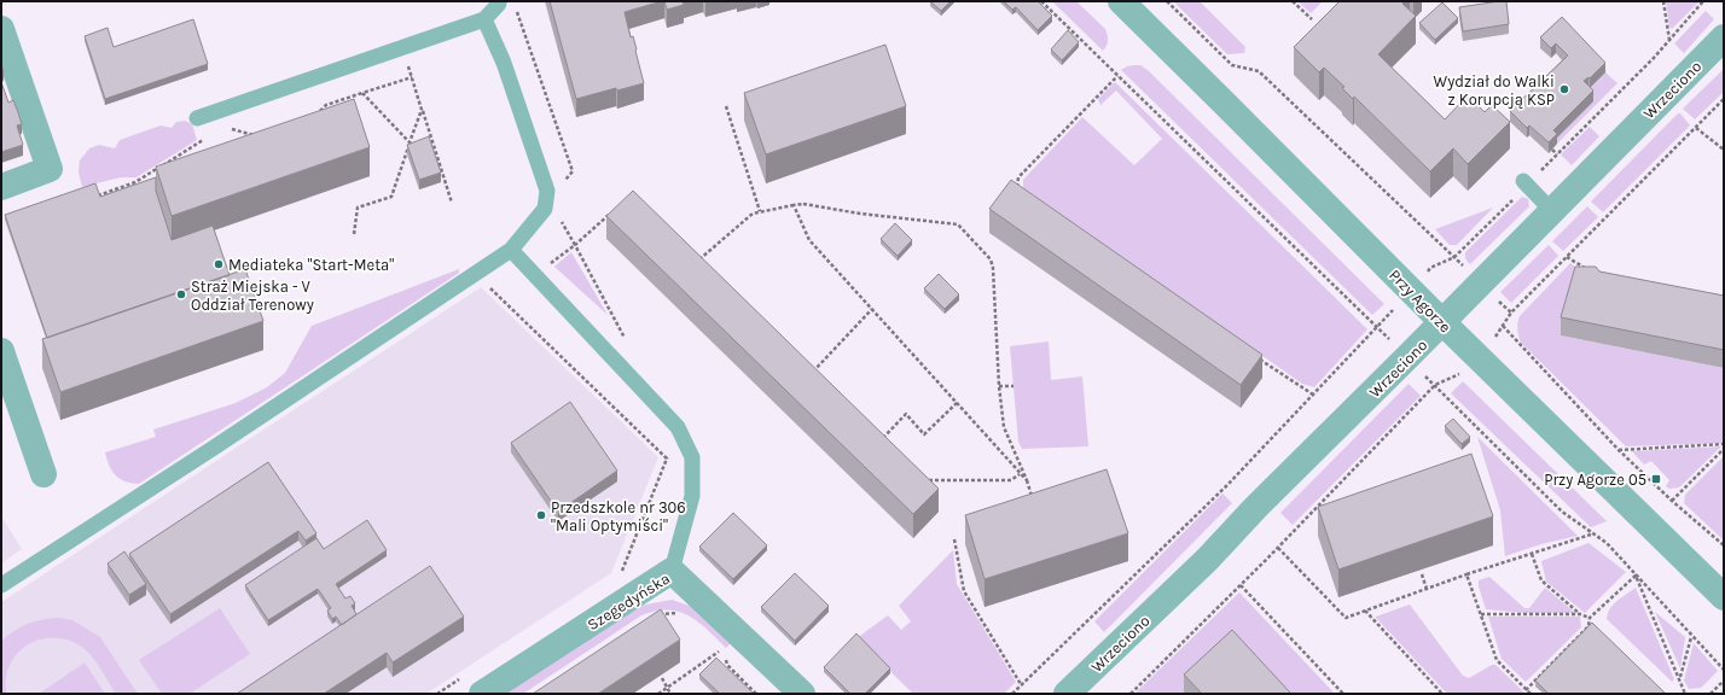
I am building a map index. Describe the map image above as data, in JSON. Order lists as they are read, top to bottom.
{
  "streets": {
    "street": ["Wrzeciono", "Przy Agorze", "Szegedyńska"]
  },
  "crossings": [
    ["Wrzeciono", "Przy Agorze"]
  ],
  "places": {
    "other": [
      "Wydział do Walki z Korupcją KSP",
      "Mediateka \"Start-Meta\"",
      "Straż Miejska - V Oddział Terenowy",
      "Przedszkole nr 306 \"Mali Optymiści\""
    ],
    "transit": ["Przy Agorze 05"]
  }
}
